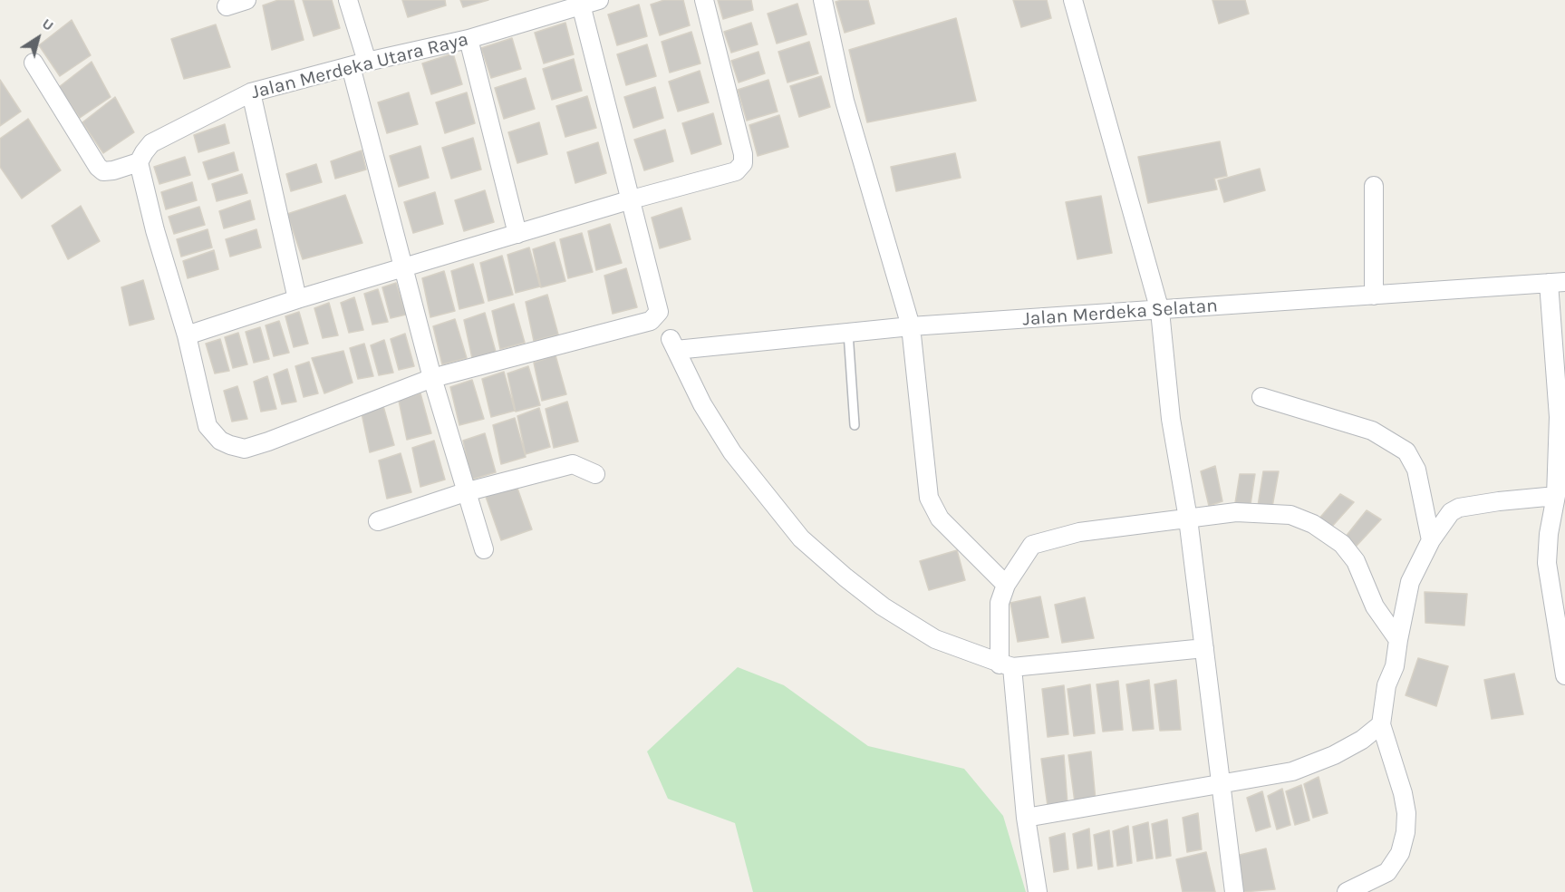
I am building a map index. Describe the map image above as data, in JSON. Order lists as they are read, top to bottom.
{
  "streets": {
    "street": ["Jalan Merdeka Utara Raya", "Jalan Merdeka Selatan"]
  },
  "north": "top right"
}
